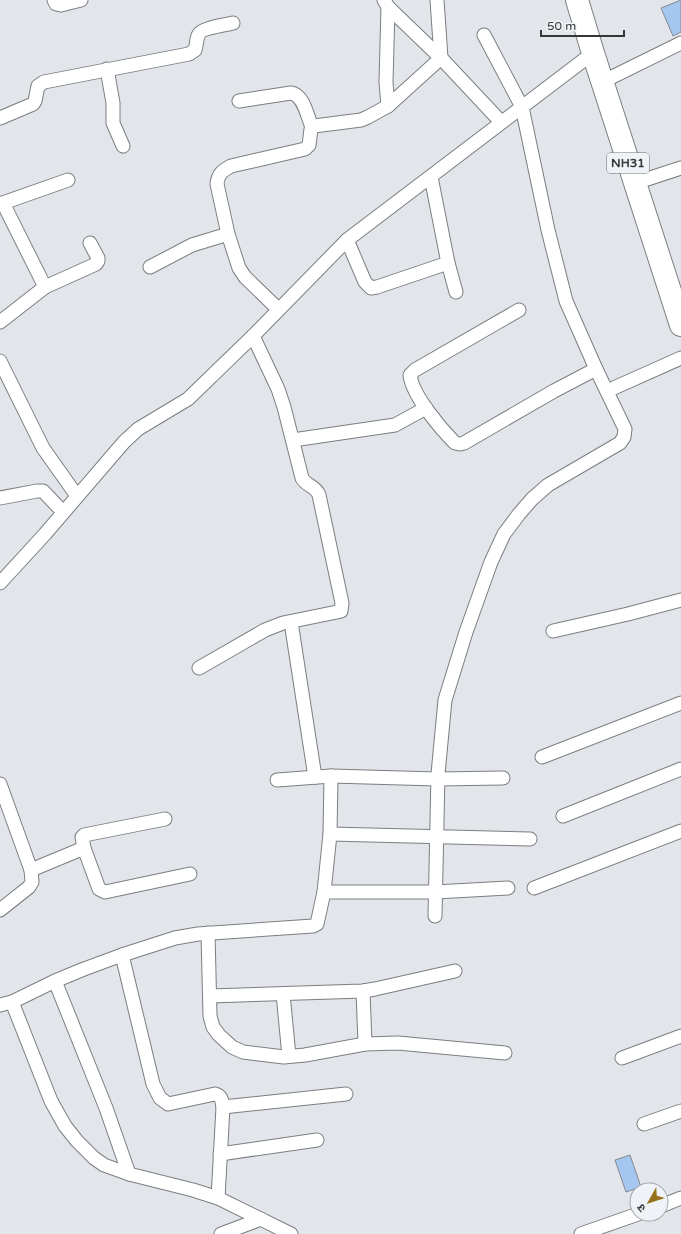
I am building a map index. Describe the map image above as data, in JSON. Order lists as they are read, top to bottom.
{
  "streets": {
    "highway": ["NH31"]
  },
  "scale_bar": "50 m",
  "north": "bottom left"
}
